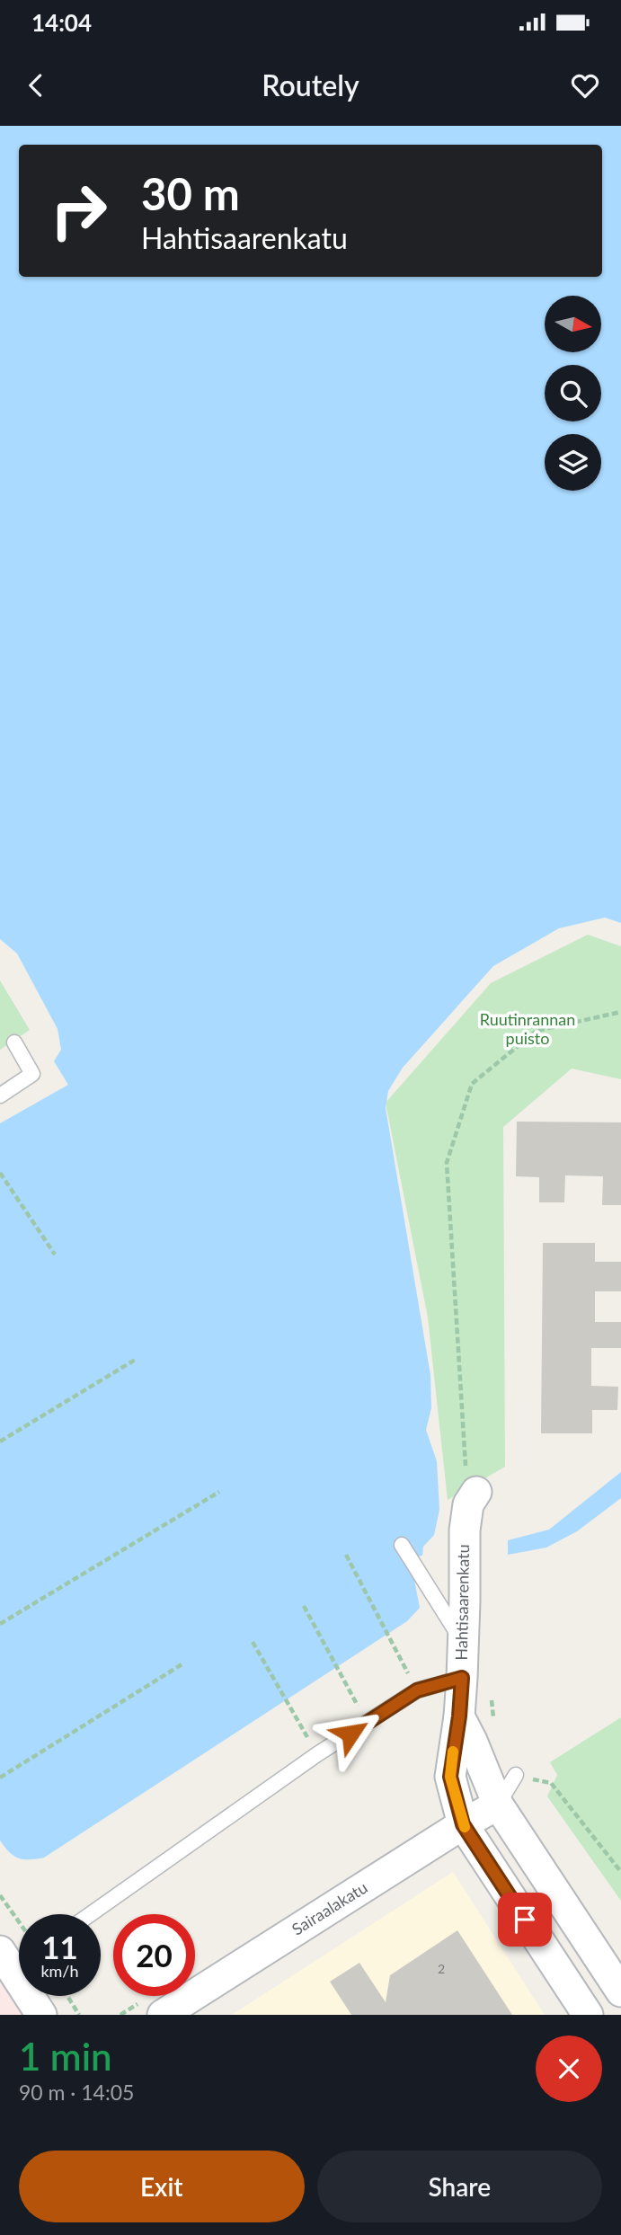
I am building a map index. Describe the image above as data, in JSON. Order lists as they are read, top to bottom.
{
  "streets": {
    "street": ["Hahtisaarenkatu", "Sairaalakatu"]
  },
  "crossings": [
    ["Hahtisaarenkatu", "Sairaalakatu"]
  ],
  "parks": ["Ruutinrannan puisto"],
  "house_numbers": ["2"],
  "north": "right",
  "page": {
    "status": "14:04",
    "header": "Routely",
    "turn": ["30 m", "Hahtisaarenkatu"],
    "speed": "11 km/h",
    "limit": "20",
    "heading": ["1 min", "90 m · 14:05"],
    "buttons": ["Exit", "Share"]
  }
}
